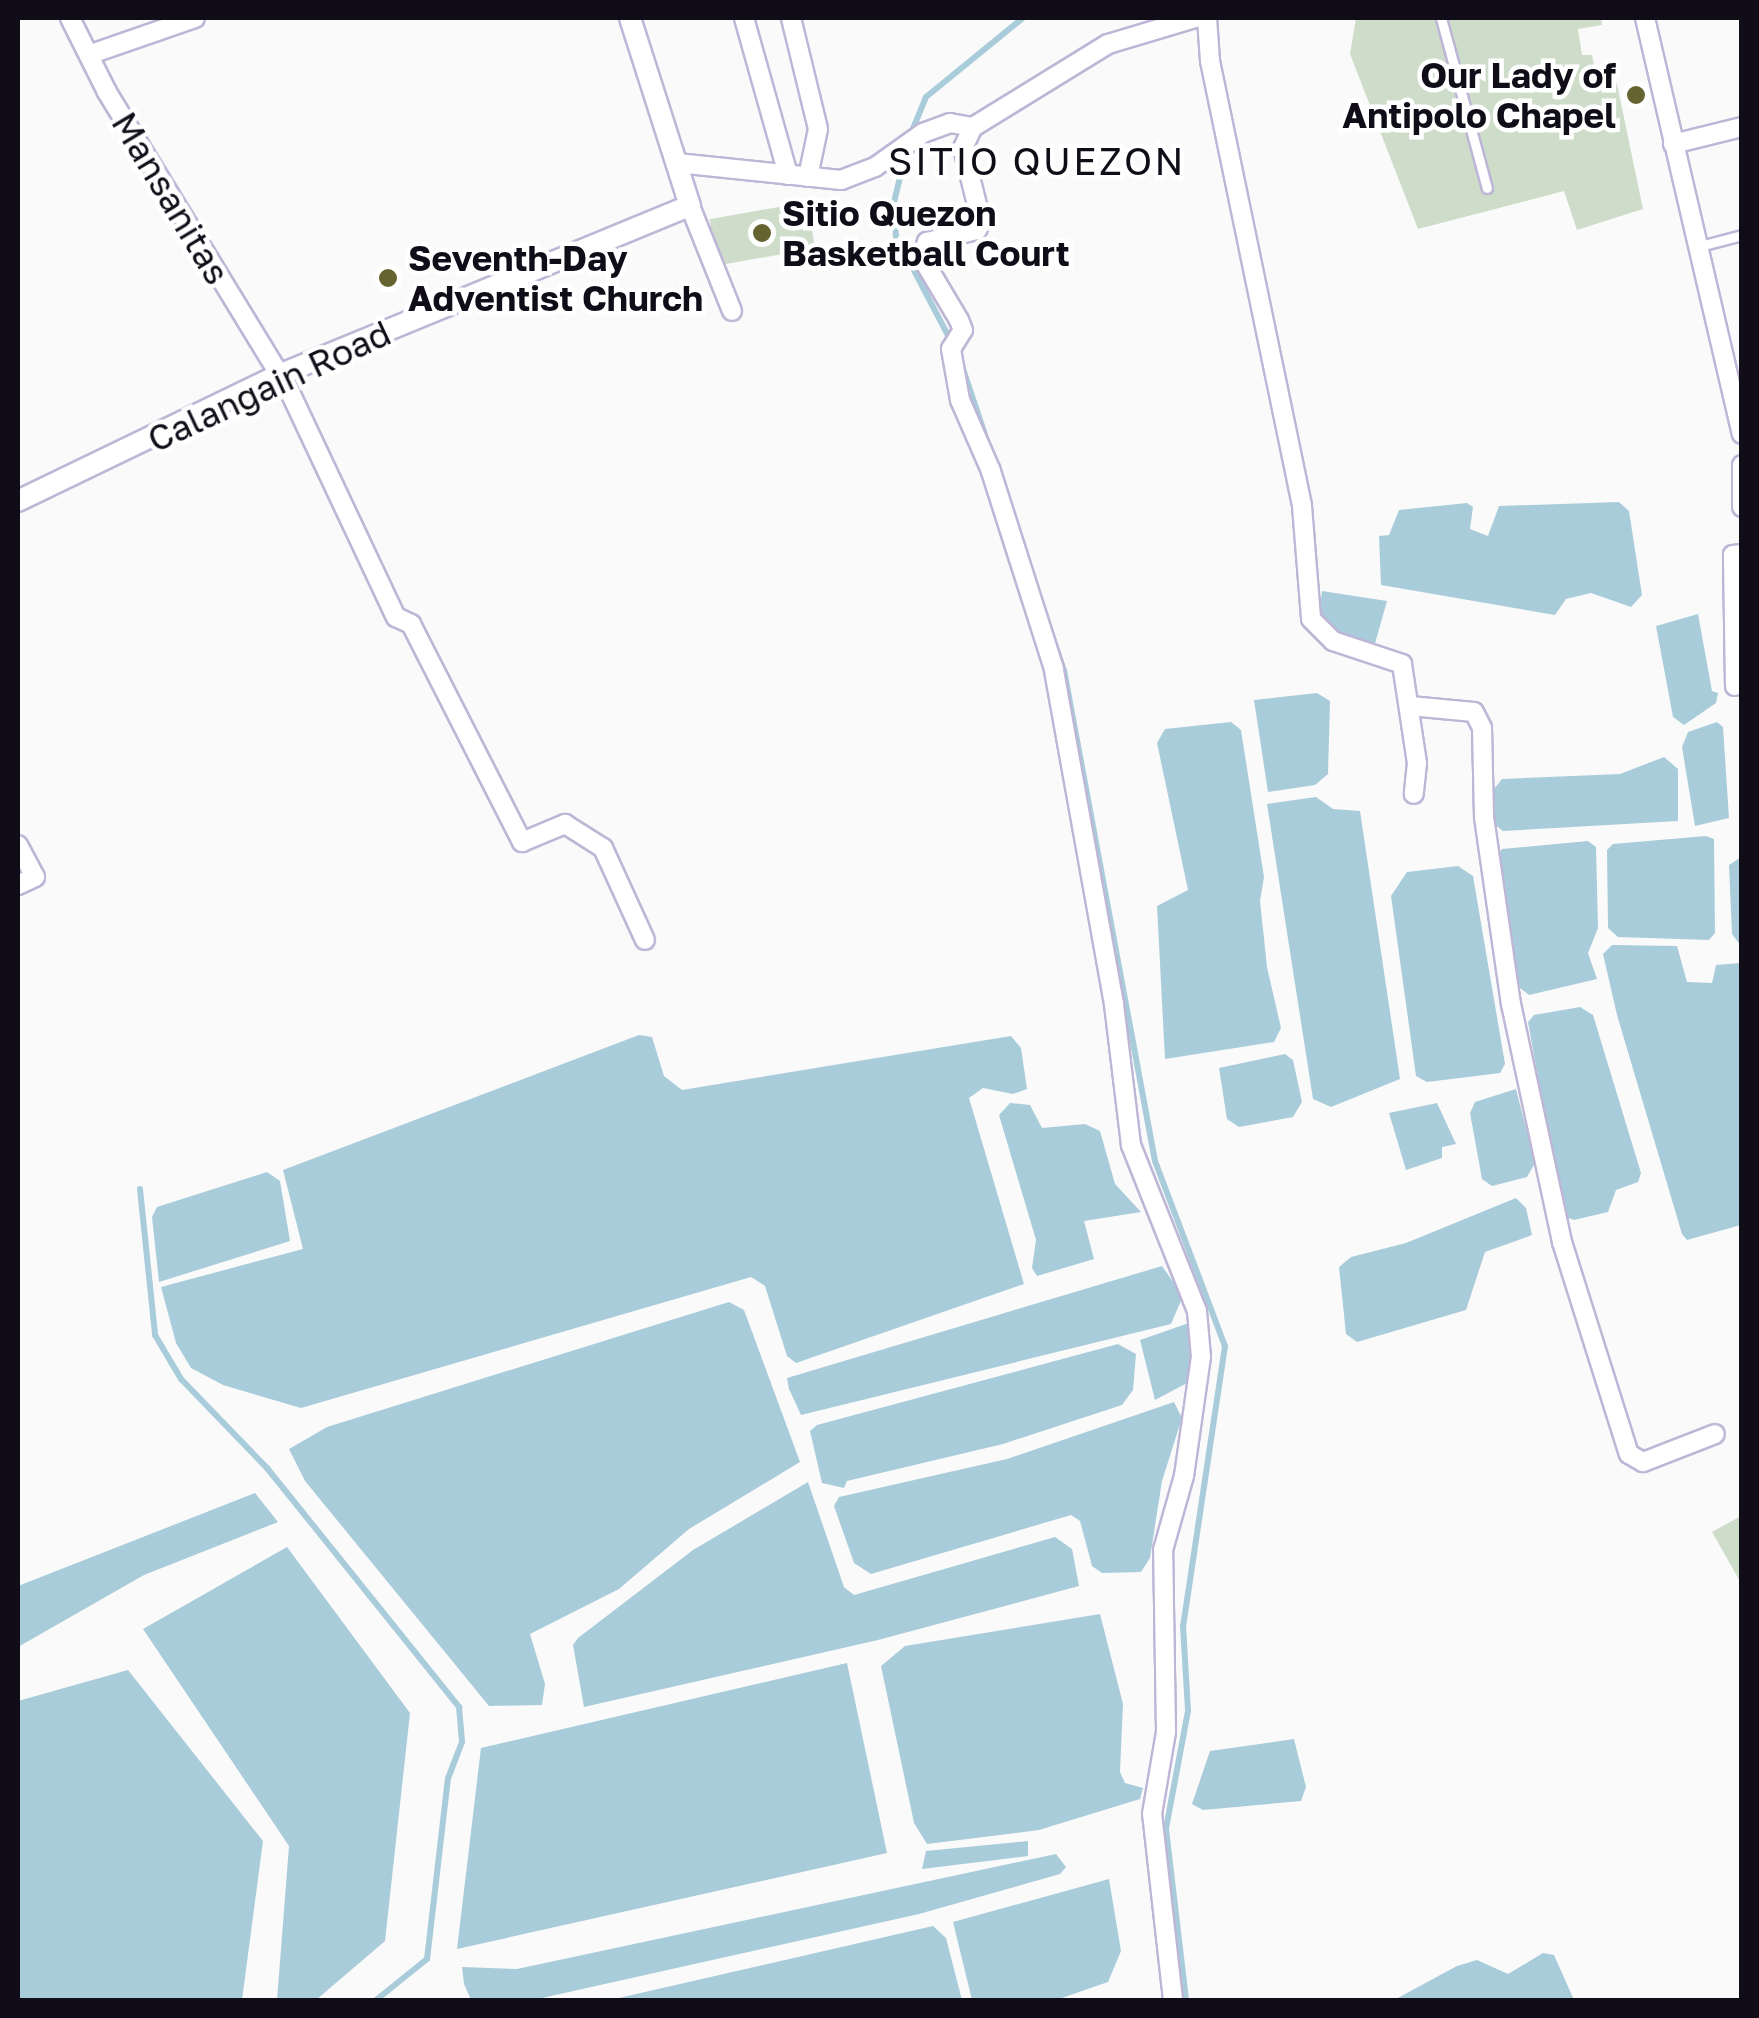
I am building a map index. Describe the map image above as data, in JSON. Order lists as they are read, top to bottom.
{
  "streets": {
    "street": ["Mansanitas", "Calangain Road"]
  },
  "crossings": [
    ["Mansanitas", "Calangain Road"]
  ],
  "districts": ["SITIO QUEZON"],
  "places": ["Our Lady of Antipolo Chapel", "Sitio Quezon Basketball Court", "Seventh-Day Adventist Church"]
}
